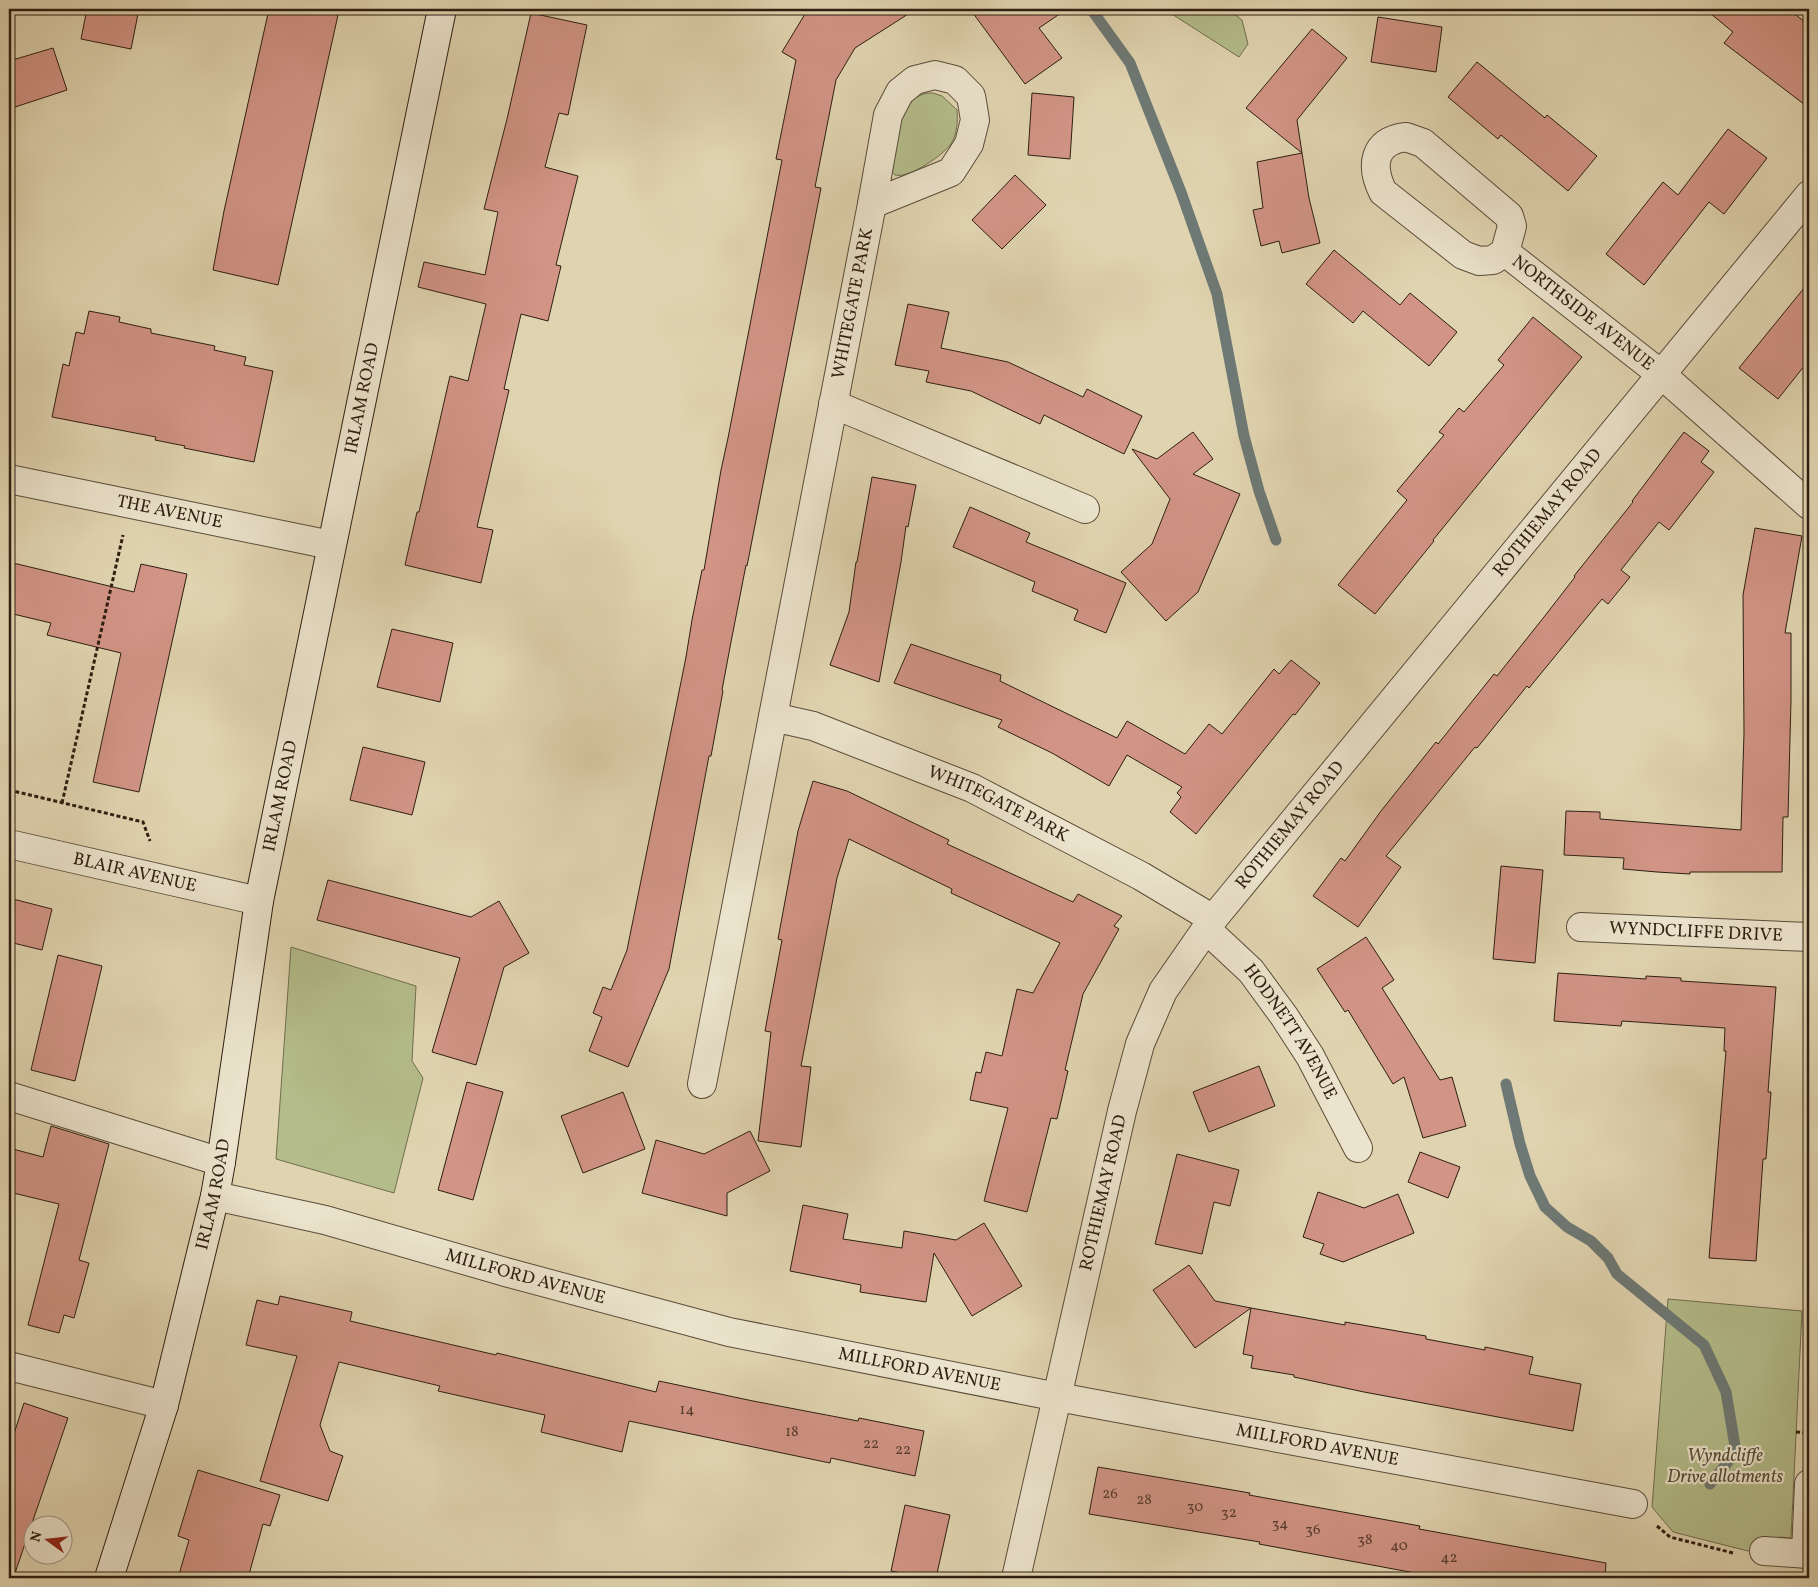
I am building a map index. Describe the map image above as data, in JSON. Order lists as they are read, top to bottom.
{
  "streets": {
    "street": [
      "WHITEGATE PARK",
      "NORTHSIDE AVENUE",
      "IRLAM ROAD",
      "THE AVENUE",
      "ROTHIEMAY ROAD",
      "BLAIR AVENUE",
      "WYNDCLIFFE DRIVE",
      "HODNETT AVENUE",
      "MILLFORD AVENUE"
    ]
  },
  "crossings": [
    ["WHITEGATE PARK", "ROTHIEMAY ROAD"],
    ["WHITEGATE PARK", "HODNETT AVENUE"],
    ["NORTHSIDE AVENUE", "ROTHIEMAY ROAD"],
    ["IRLAM ROAD", "THE AVENUE"],
    ["IRLAM ROAD", "BLAIR AVENUE"],
    ["IRLAM ROAD", "MILLFORD AVENUE"],
    ["ROTHIEMAY ROAD", "HODNETT AVENUE"],
    ["ROTHIEMAY ROAD", "MILLFORD AVENUE"]
  ],
  "parks": ["Wyndcliffe Drive allotments"],
  "house_numbers": [
    "14",
    "18",
    "22",
    "22",
    "26",
    "28",
    "30",
    "32",
    "34",
    "36",
    "38",
    "40",
    "42"
  ],
  "north": "left"
}
